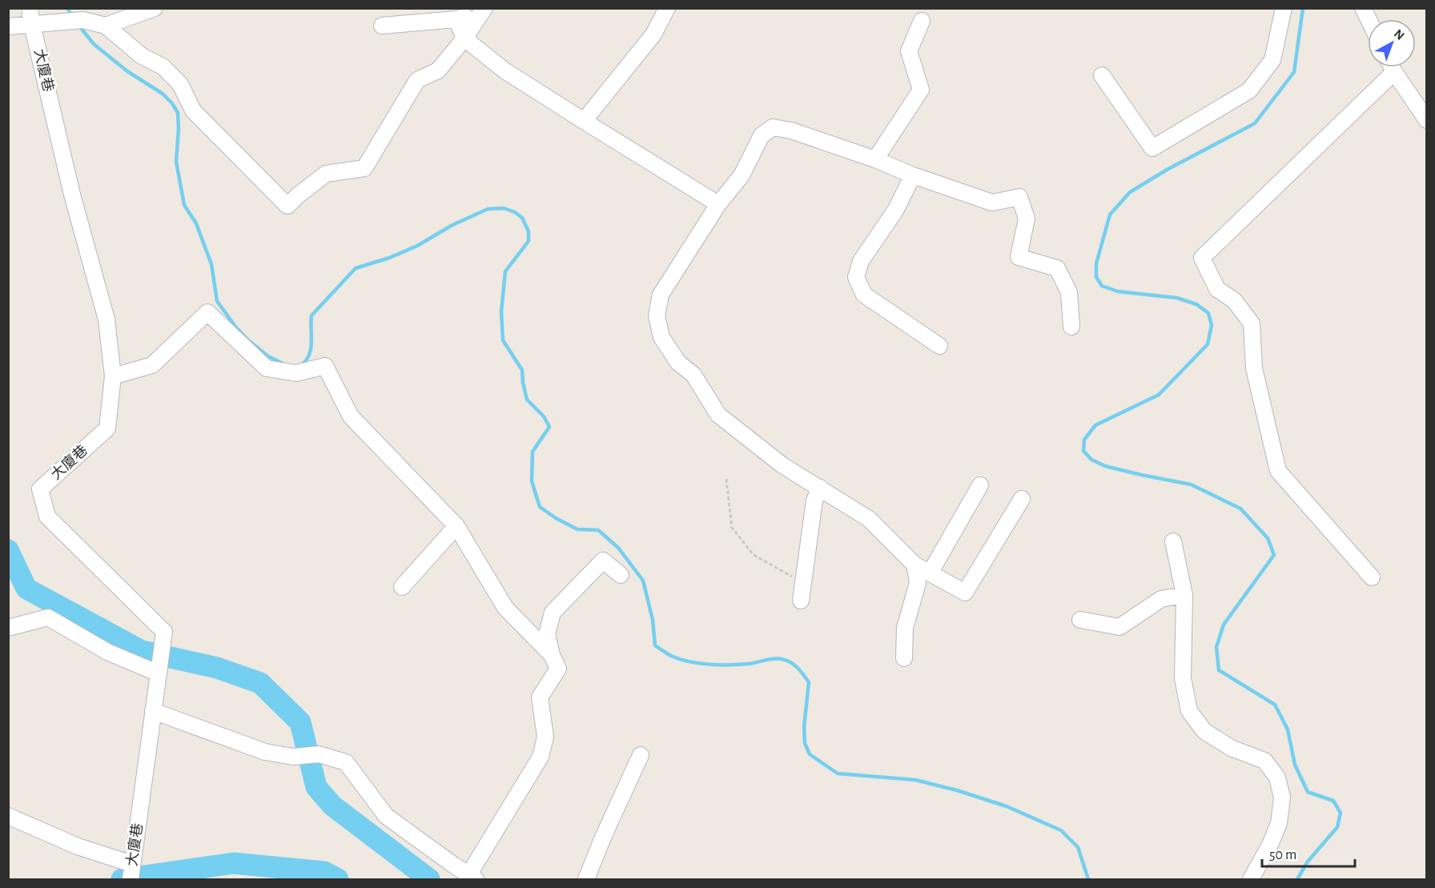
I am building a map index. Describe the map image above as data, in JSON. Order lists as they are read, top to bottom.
{
  "streets": {
    "street": ["大廈巷"]
  },
  "scale_bar": "50 m",
  "north": "top right"
}
